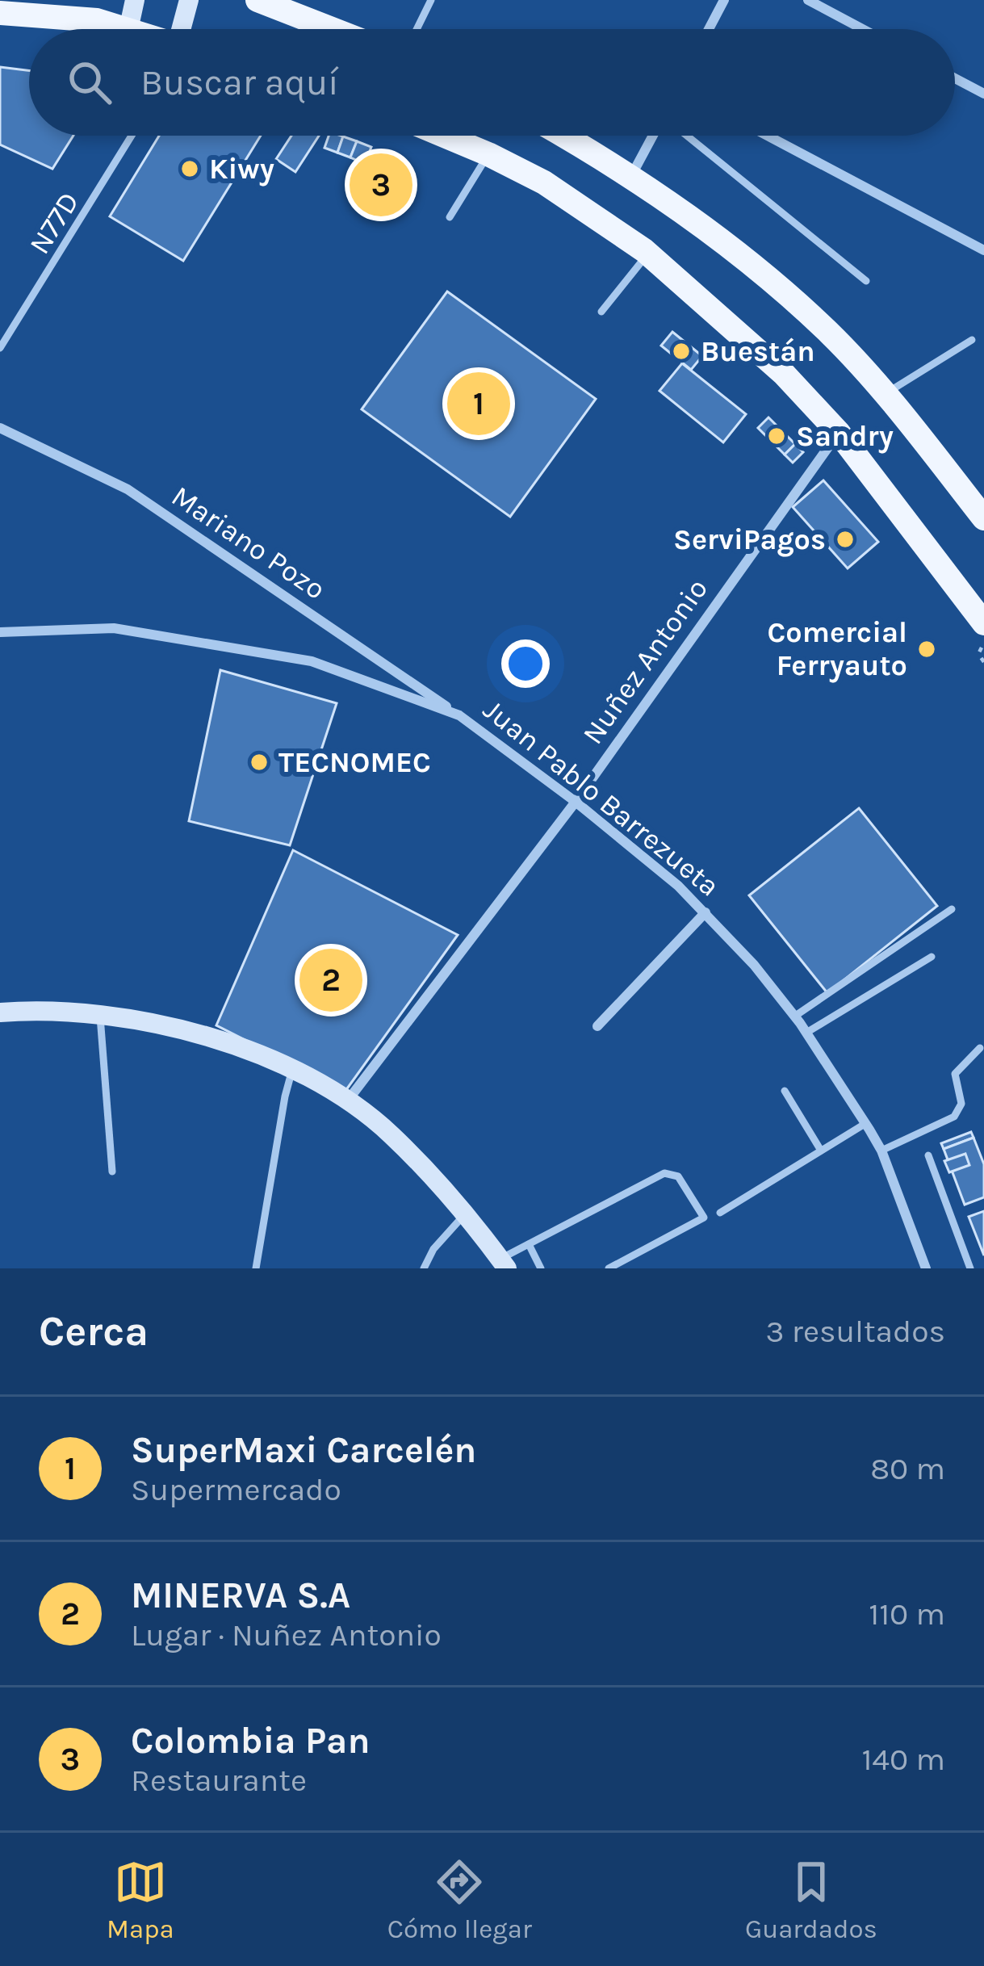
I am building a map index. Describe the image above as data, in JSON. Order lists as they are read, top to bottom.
{
  "streets": {
    "street": ["Mariano Pozo", "Nuñez Antonio", "Juan Pablo Barrezueta"],
    "lane": ["N77D"]
  },
  "crossings": [
    ["Mariano Pozo", "Juan Pablo Barrezueta"],
    ["Nuñez Antonio", "Juan Pablo Barrezueta"]
  ],
  "places": [
    "Kiwy",
    "Buestán",
    "Sandry",
    "ServiPagos",
    "Comercial Ferryauto",
    "TECNOMEC"
  ],
  "page": {
    "search": "Buscar aquí",
    "pins": ["3", "1", "2"],
    "heading": ["Cerca", "3 resultados"],
    "list": [
      {
        "mark": "1",
        "name": "SuperMaxi Carcelén",
        "note": "Supermercado",
        "value": "80 m"
      },
      {
        "mark": "2",
        "name": "MINERVA S.A",
        "note": "Lugar · Nuñez Antonio",
        "value": "110 m"
      },
      {
        "mark": "3",
        "name": "Colombia Pan",
        "note": "Restaurante",
        "value": "140 m"
      }
    ],
    "nav": ["Mapa", "Cómo llegar", "Guardados"]
  }
}
